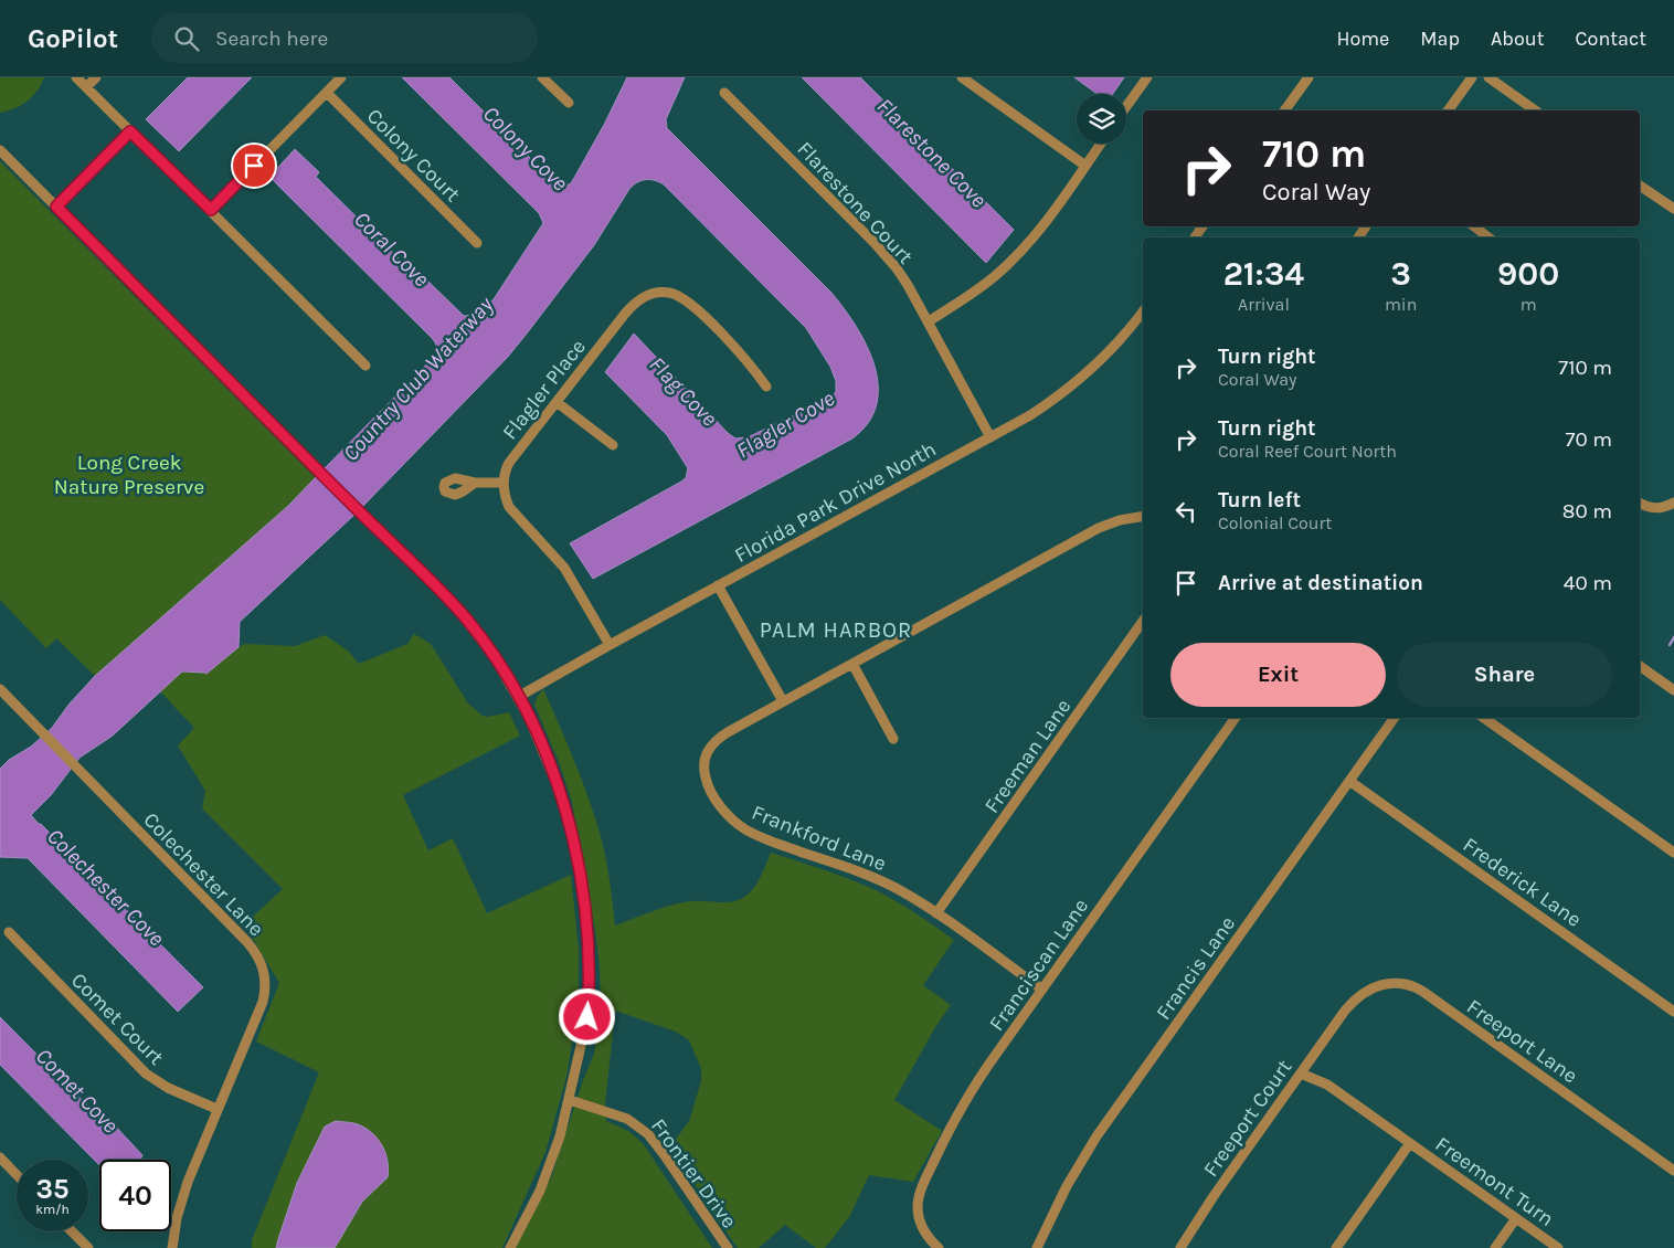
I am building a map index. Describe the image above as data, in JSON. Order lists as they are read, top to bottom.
{
  "streets": {
    "street": [
      "Colony Court",
      "Flarestone Court",
      "Flagler Place",
      "Florida Park Drive North",
      "Freeman Lane",
      "Frankford Lane",
      "Colechester Lane",
      "Frederick Lane",
      "Franciscan Lane",
      "Francis Lane",
      "Comet Court",
      "Freeport Lane",
      "Freeport Court",
      "Frontier Drive",
      "Freemont Turn"
    ]
  },
  "crossings": [
    ["Flarestone Court", "Florida Park Drive North"],
    ["Freeman Lane", "Frankford Lane"],
    ["Frankford Lane", "Franciscan Lane"],
    ["Colechester Lane", "Comet Court"],
    ["Frederick Lane", "Francis Lane"],
    ["Freeport Lane", "Freeport Court"],
    ["Freeport Court", "Freemont Turn"]
  ],
  "districts": ["PALM HARBOR"],
  "water": [
    "Colony Cove",
    "Flarestone Cove",
    "Coral Cove",
    "Country Club Waterway",
    "Flag Cove",
    "Flagler Cove",
    "Colechester Cove",
    "Comet Cove"
  ],
  "parks": ["Long Creek Nature Preserve"],
  "page": {
    "header": "GoPilot",
    "search": "Search here",
    "nav": [
      "Home",
      "Map",
      "About",
      "Contact"
    ],
    "turn": ["710 m", "Coral Way"],
    "eta": [
      "21:34",
      "Arrival",
      "3",
      "min",
      "900",
      "m"
    ],
    "list": [
      {
        "name": "Turn right",
        "note": "Coral Way",
        "value": "710 m"
      },
      {
        "name": "Turn right",
        "note": "Coral Reef Court North",
        "value": "70 m"
      },
      {
        "name": "Turn left",
        "note": "Colonial Court",
        "value": "80 m"
      },
      {
        "name": "Arrive at destination",
        "value": "40 m"
      }
    ],
    "buttons": ["Exit", "Share"],
    "speed": "35 km/h",
    "limit": "40"
  }
}
